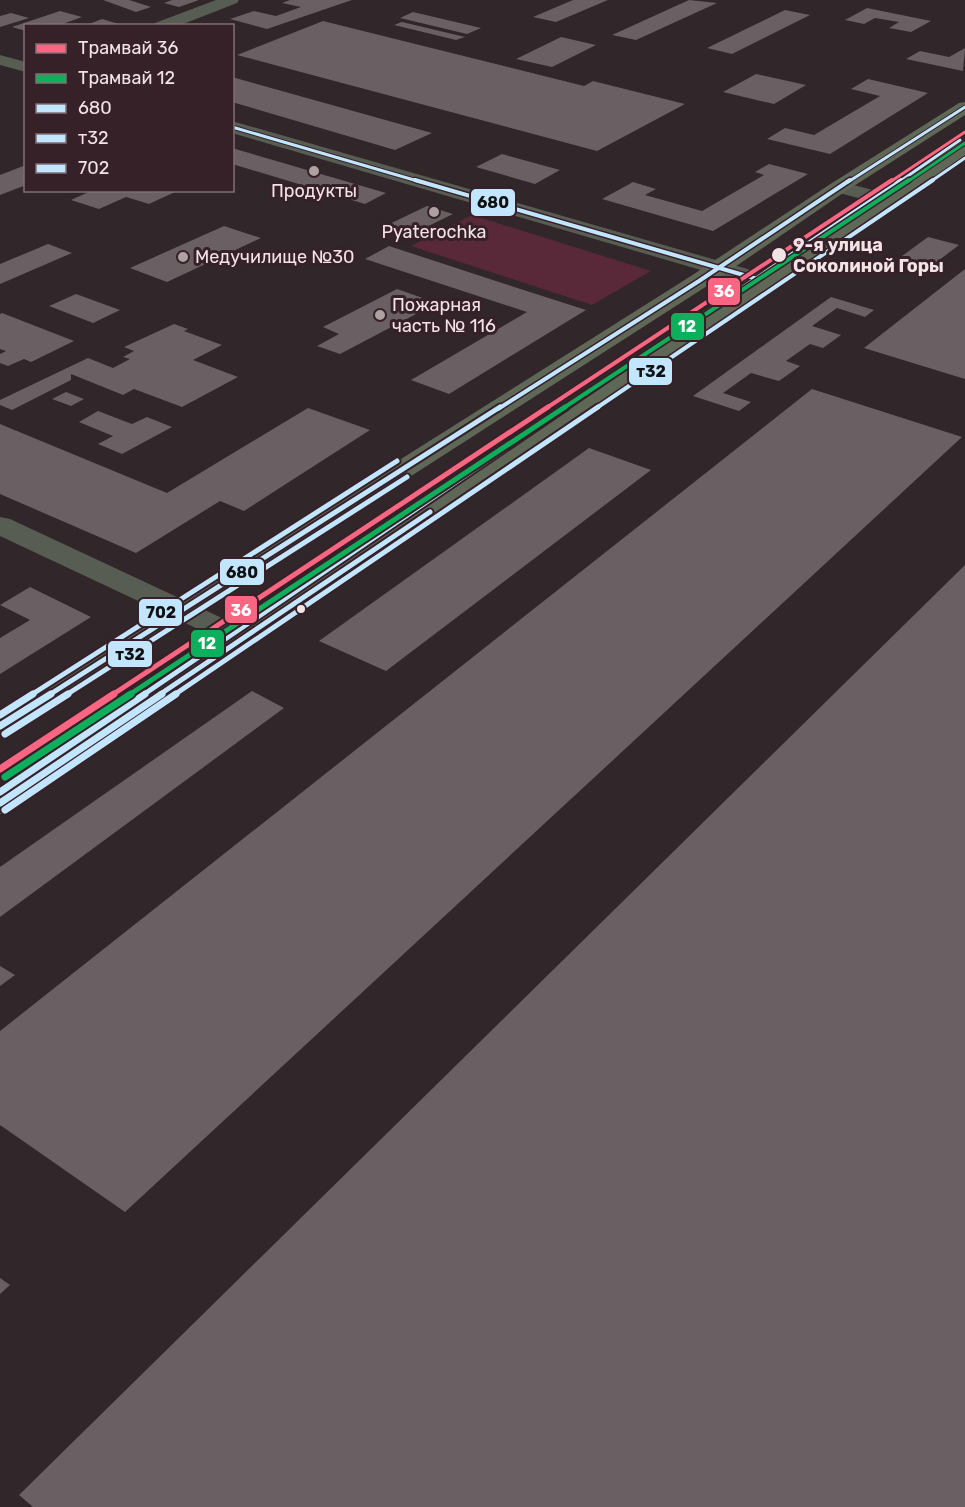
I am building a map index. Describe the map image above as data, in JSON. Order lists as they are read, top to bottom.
{
  "places": [
    "Продукты",
    "Pyaterochka",
    "9-я улица Соколиной Горы",
    "Медучилище №30",
    "Пожарная часть № 116"
  ],
  "lines": [
    "transit line 680",
    "tram line 36",
    "transit line 702",
    "tram line 12",
    "transit line т32"
  ],
  "legend": [
    "Трамвай 36",
    "Трамвай 12",
    "680",
    "т32",
    "702"
  ]
}
